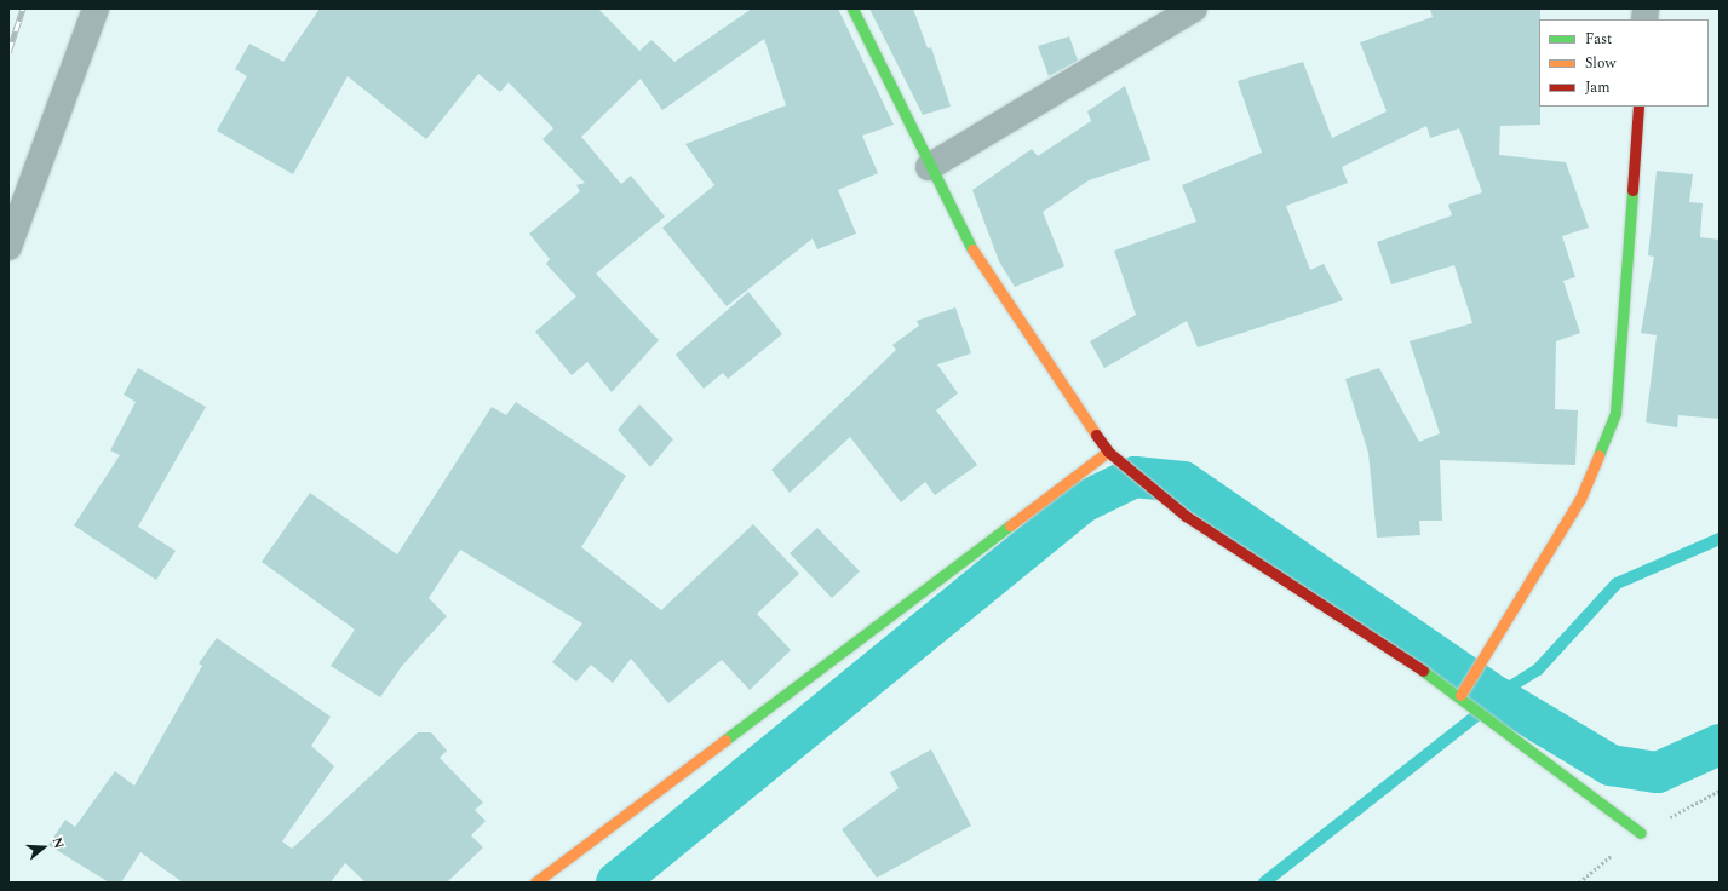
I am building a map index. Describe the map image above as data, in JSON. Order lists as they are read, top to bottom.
{
  "legend": ["Fast", "Slow", "Jam"],
  "north": "right"
}
